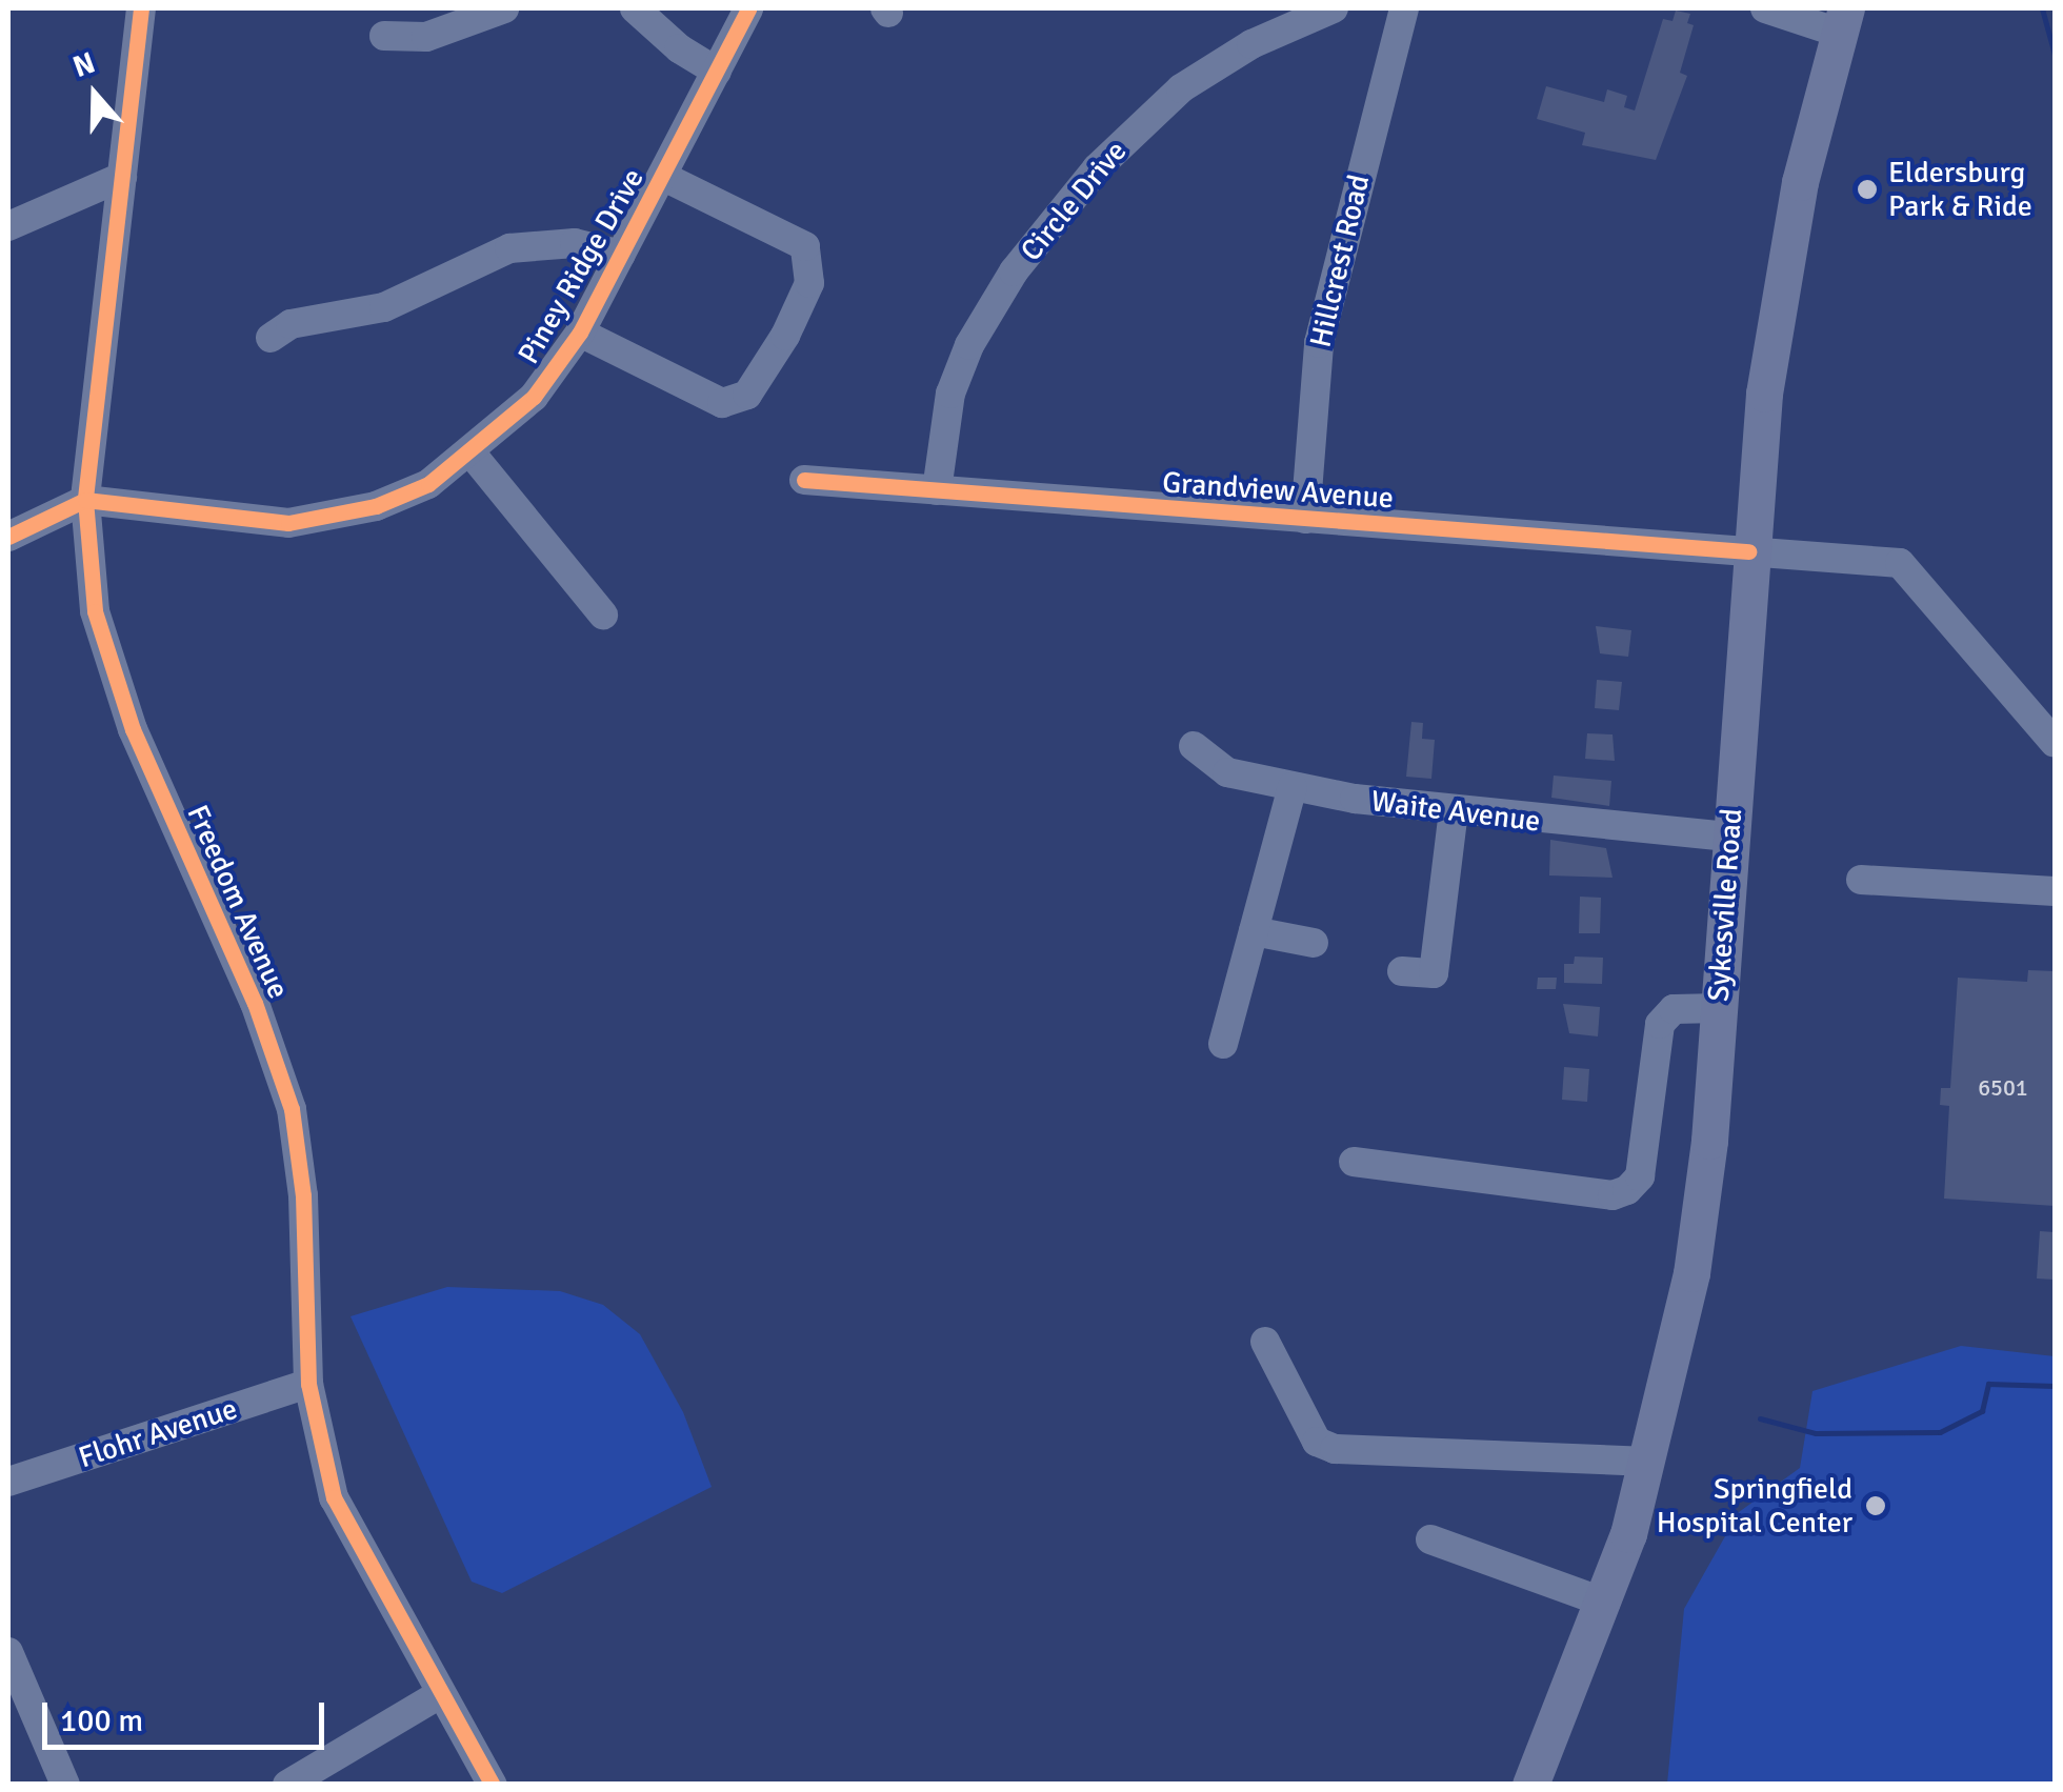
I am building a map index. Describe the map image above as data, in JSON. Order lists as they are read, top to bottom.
{
  "streets": {
    "main road": ["Sykesville Road"],
    "street": [
      "Circle Drive",
      "Hillcrest Road",
      "Piney Ridge Drive",
      "Grandview Avenue",
      "Waite Avenue",
      "Freedom Avenue",
      "Flohr Avenue"
    ]
  },
  "crossings": [
    ["Circle Drive", "Grandview Avenue"],
    ["Hillcrest Road", "Grandview Avenue"],
    ["Piney Ridge Drive", "Freedom Avenue"],
    ["Grandview Avenue", "Sykesville Road"],
    ["Waite Avenue", "Sykesville Road"],
    ["Freedom Avenue", "Flohr Avenue"]
  ],
  "places": ["Eldersburg Park & Ride", "Springfield Hospital Center"],
  "house_numbers": ["6501"],
  "scale_bar": "100 m",
  "north": "top"
}
